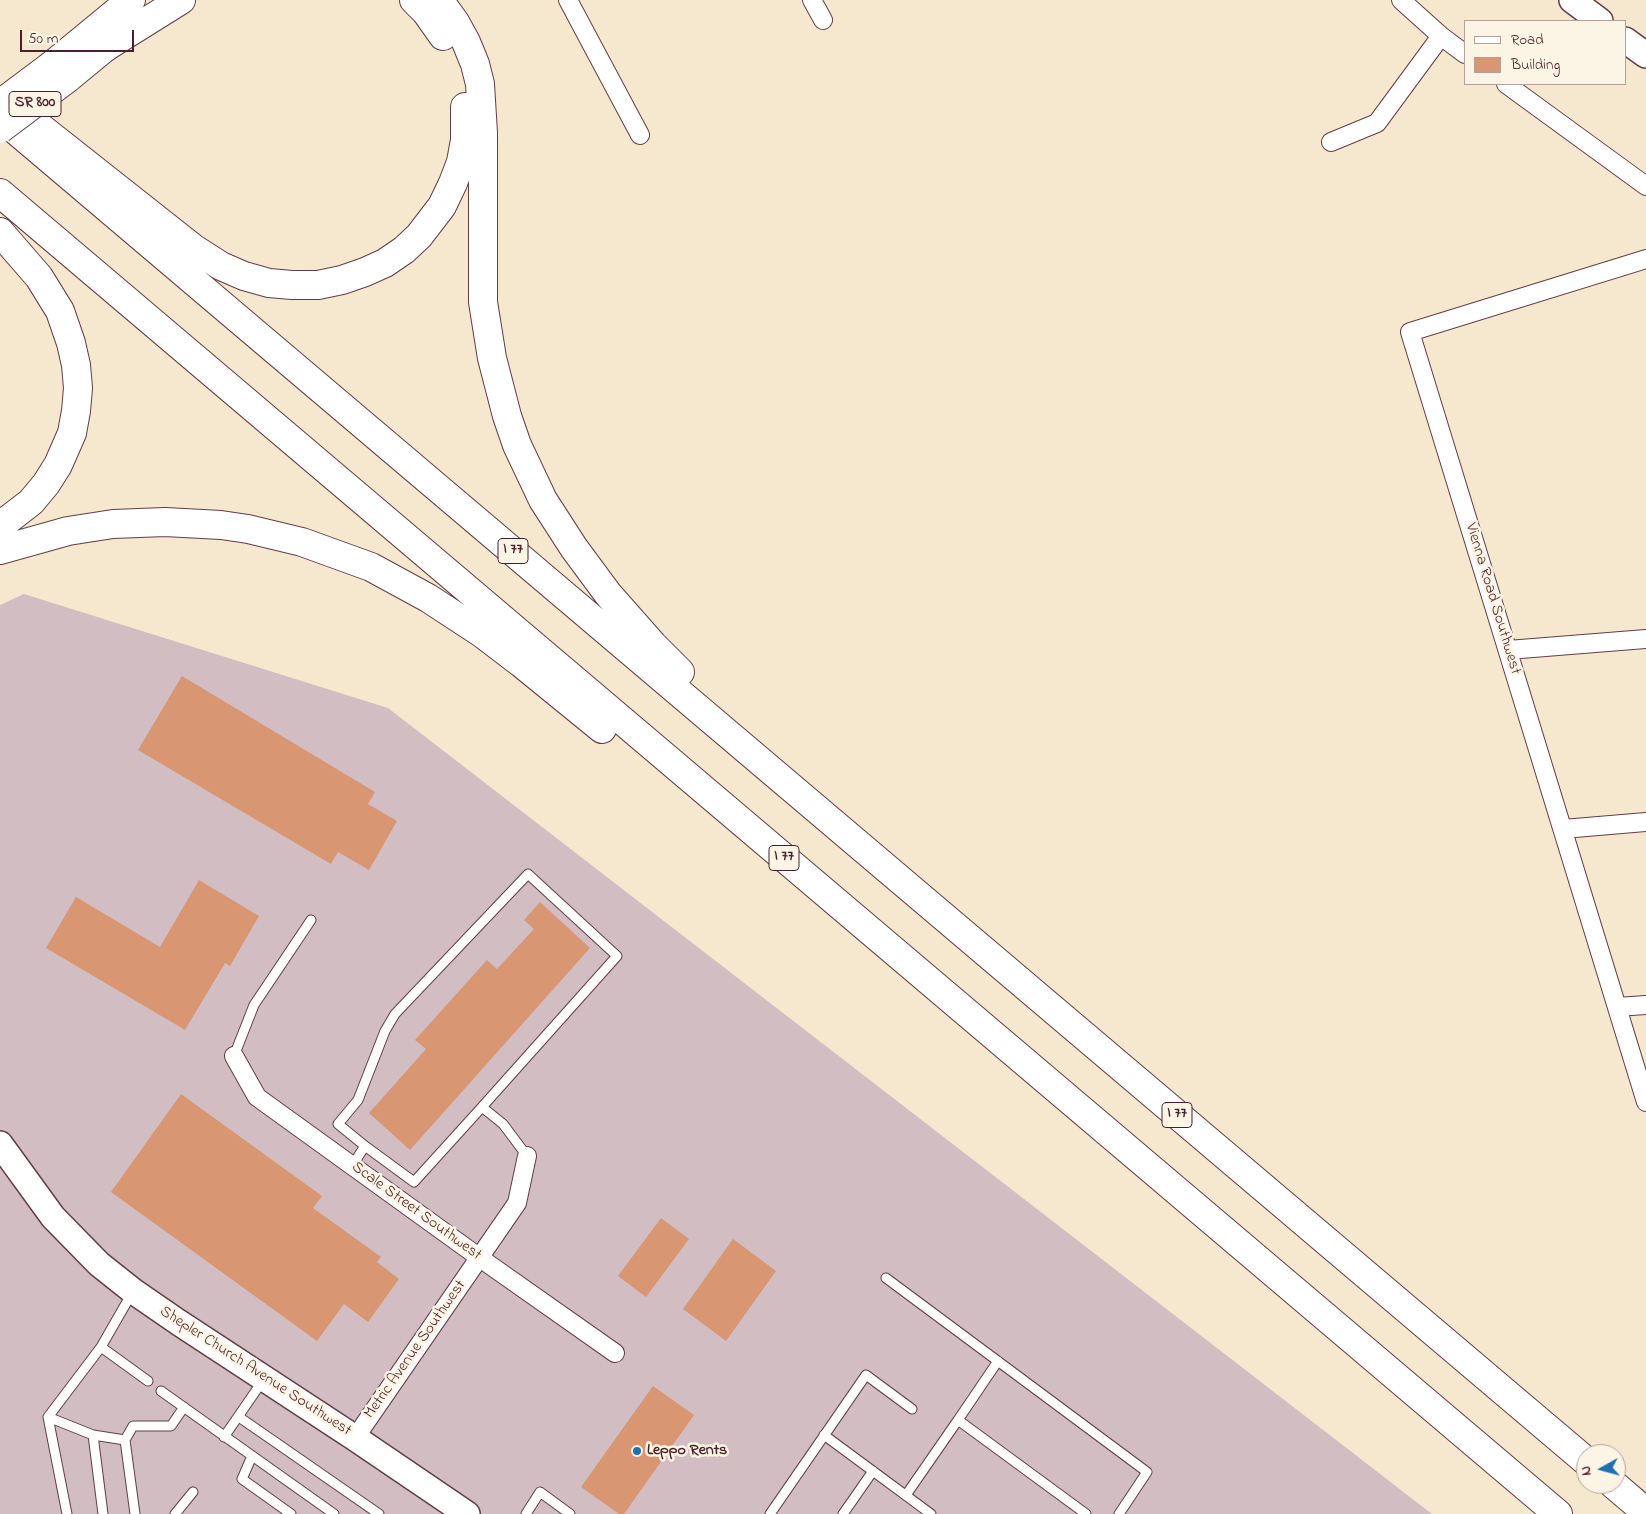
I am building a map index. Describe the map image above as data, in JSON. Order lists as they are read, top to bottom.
{
  "streets": {
    "main road": ["SR 800", "I 77"],
    "street": [
      "Vienna Road Southwest",
      "Scale Street Southwest",
      "Metric Avenue Southwest",
      "Shepler Church Avenue Southwest"
    ]
  },
  "crossings": [
    ["Scale Street Southwest", "Metric Avenue Southwest"],
    ["Metric Avenue Southwest", "Shepler Church Avenue Southwest"]
  ],
  "places": ["Leppo Rents"],
  "legend": ["Road", "Building"],
  "scale_bar": "50 m",
  "north": "left"
}
